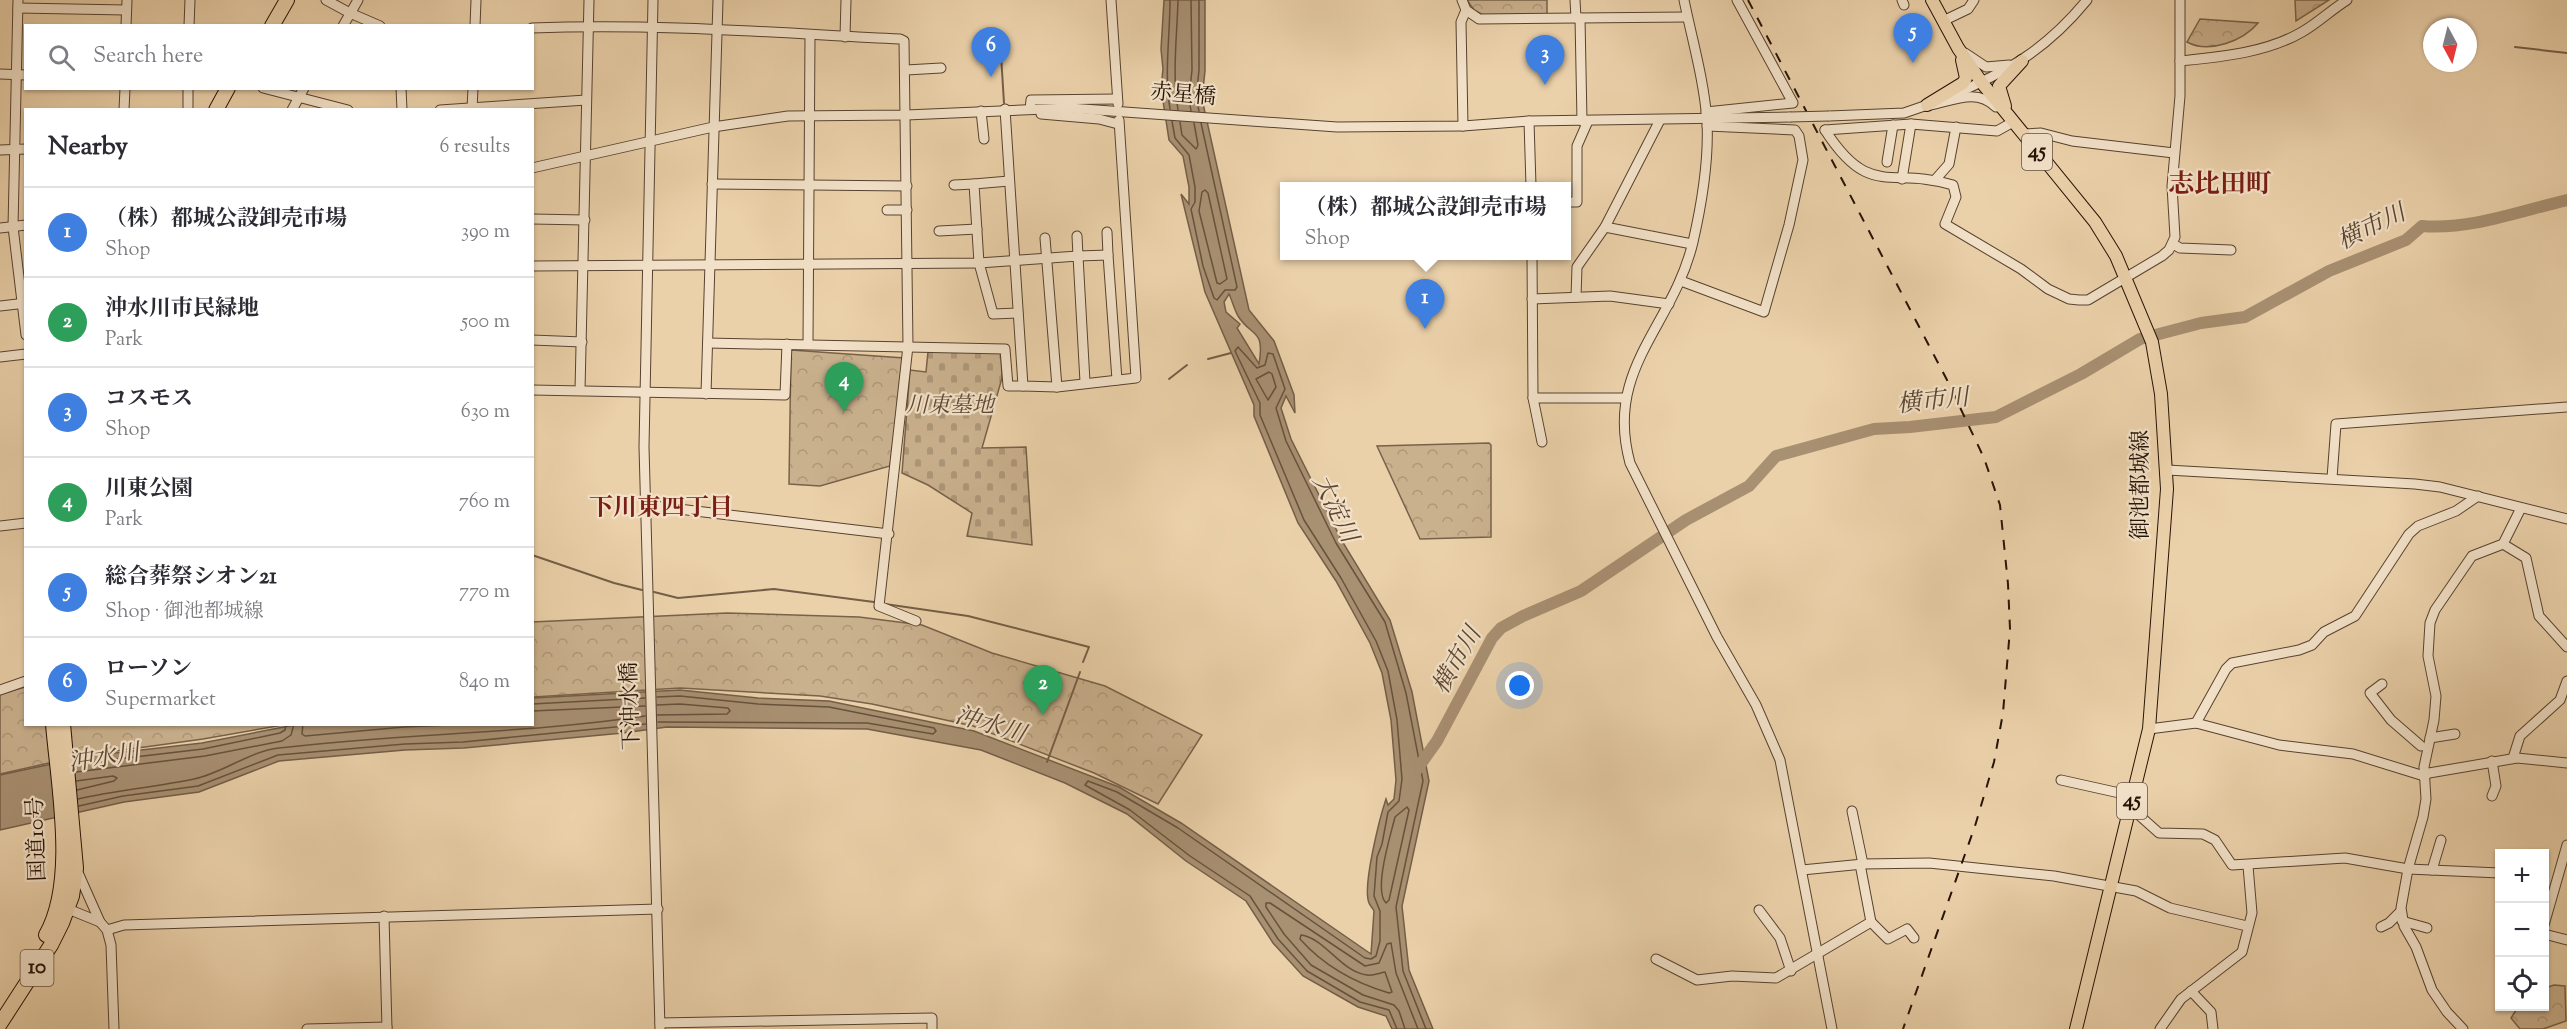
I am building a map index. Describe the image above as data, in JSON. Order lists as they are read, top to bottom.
{
  "streets": {
    "highway": ["国道10号", "10"],
    "main road": ["45", "御池都城線"],
    "street": ["赤星橋", "下沖水橋"]
  },
  "districts": ["志比田町", "下川東四丁目"],
  "water": ["横市川", "大淀川", "沖水川"],
  "parks": ["川東墓地"],
  "north": "bottom",
  "page": {
    "pins": [
      "5",
      "6",
      "3",
      "1",
      "4",
      "2"
    ],
    "search": "Search here",
    "heading": ["Nearby", "6 results"],
    "popup": ["（株）都城公設卸売市場", "Shop"],
    "list": [
      {
        "mark": "1",
        "name": "（株）都城公設卸売市場",
        "note": "Shop",
        "value": "390 m"
      },
      {
        "mark": "2",
        "name": "沖水川市民緑地",
        "note": "Park",
        "value": "500 m"
      },
      {
        "mark": "3",
        "name": "コスモス",
        "note": "Shop",
        "value": "630 m"
      },
      {
        "mark": "4",
        "name": "川東公園",
        "note": "Park",
        "value": "760 m"
      },
      {
        "mark": "5",
        "name": "総合葬祭シオン21",
        "note": "Shop · 御池都城線",
        "value": "770 m"
      },
      {
        "mark": "6",
        "name": "ローソン",
        "note": "Supermarket",
        "value": "840 m"
      }
    ],
    "map_buttons": ["+", "−"]
  }
}
